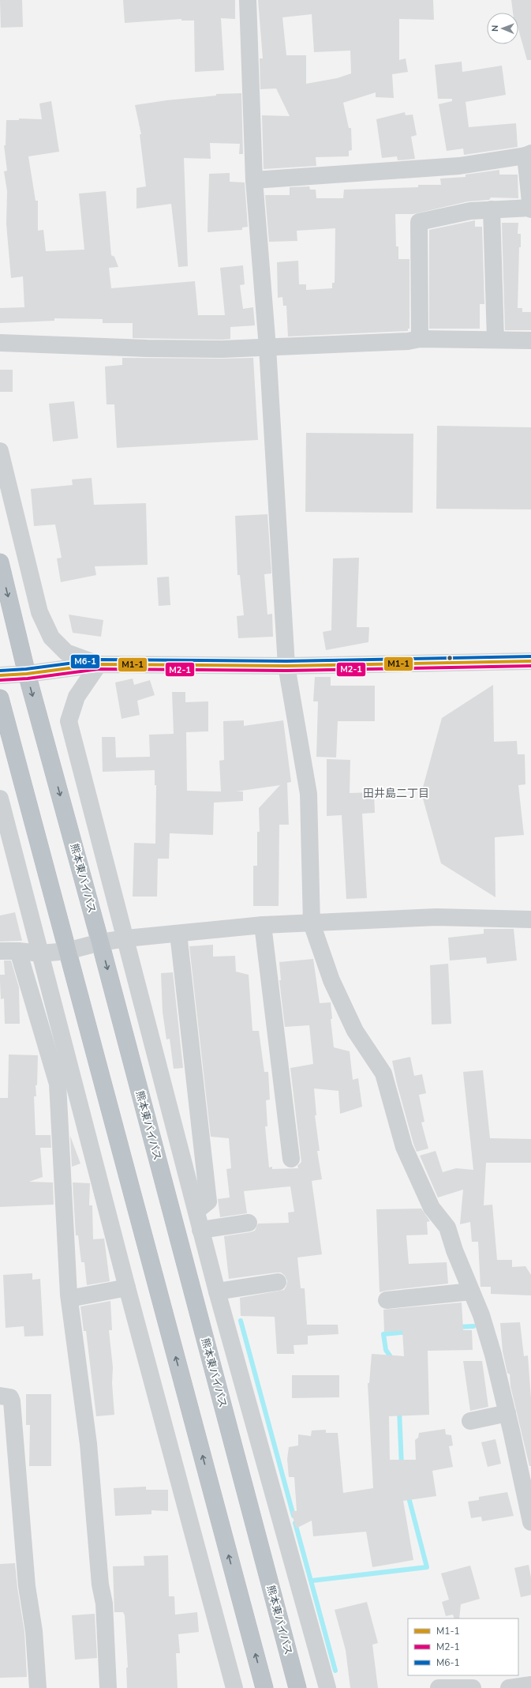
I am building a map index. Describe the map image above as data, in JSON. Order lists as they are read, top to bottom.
{
  "streets": {
    "highway": ["熊本東バイパス"]
  },
  "districts": ["田井島二丁目"],
  "lines": ["transit line M6-1", "transit line M1-1", "transit line M2-1"],
  "legend": ["M1-1", "M2-1", "M6-1"],
  "north": "left"
}
